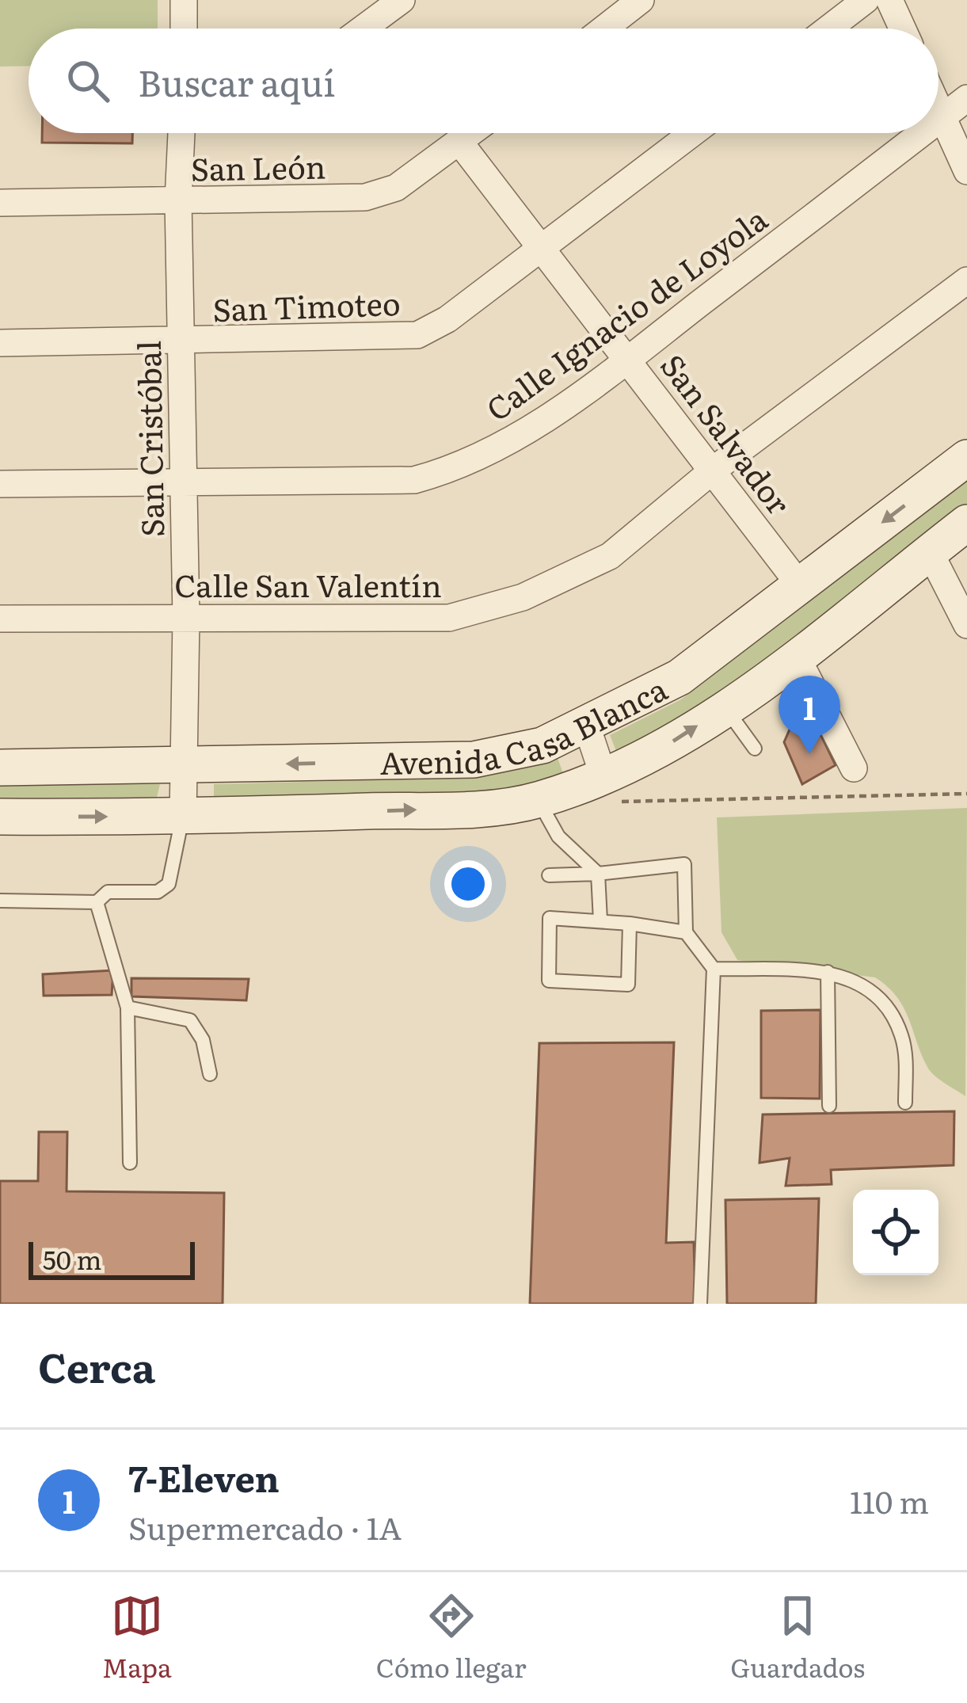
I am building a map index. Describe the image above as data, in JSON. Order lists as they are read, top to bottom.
{
  "streets": {
    "street": [
      "San León",
      "San Timoteo",
      "Calle Ignacio de Loyola",
      "San Salvador",
      "San Cristóbal",
      "Calle San Valentín",
      "Avenida Casa Blanca"
    ]
  },
  "crossings": [
    ["San León", "San Salvador"],
    ["San León", "San Cristóbal"],
    ["San Timoteo", "San Salvador"],
    ["San Timoteo", "San Cristóbal"],
    ["Calle Ignacio de Loyola", "San Salvador"],
    ["Calle Ignacio de Loyola", "San Cristóbal"],
    ["San Salvador", "Calle San Valentín"],
    ["San Salvador", "Avenida Casa Blanca"],
    ["San Cristóbal", "Calle San Valentín"],
    ["San Cristóbal", "Avenida Casa Blanca"]
  ],
  "scale_bar": "50 m",
  "page": {
    "search": "Buscar aquí",
    "pins": "1",
    "scale": "50 m",
    "heading": "Cerca",
    "list": [
      {
        "mark": "1",
        "name": "7-Eleven",
        "note": "Supermercado · 1A",
        "value": "110 m"
      }
    ],
    "nav": ["Mapa", "Cómo llegar", "Guardados"]
  }
}
